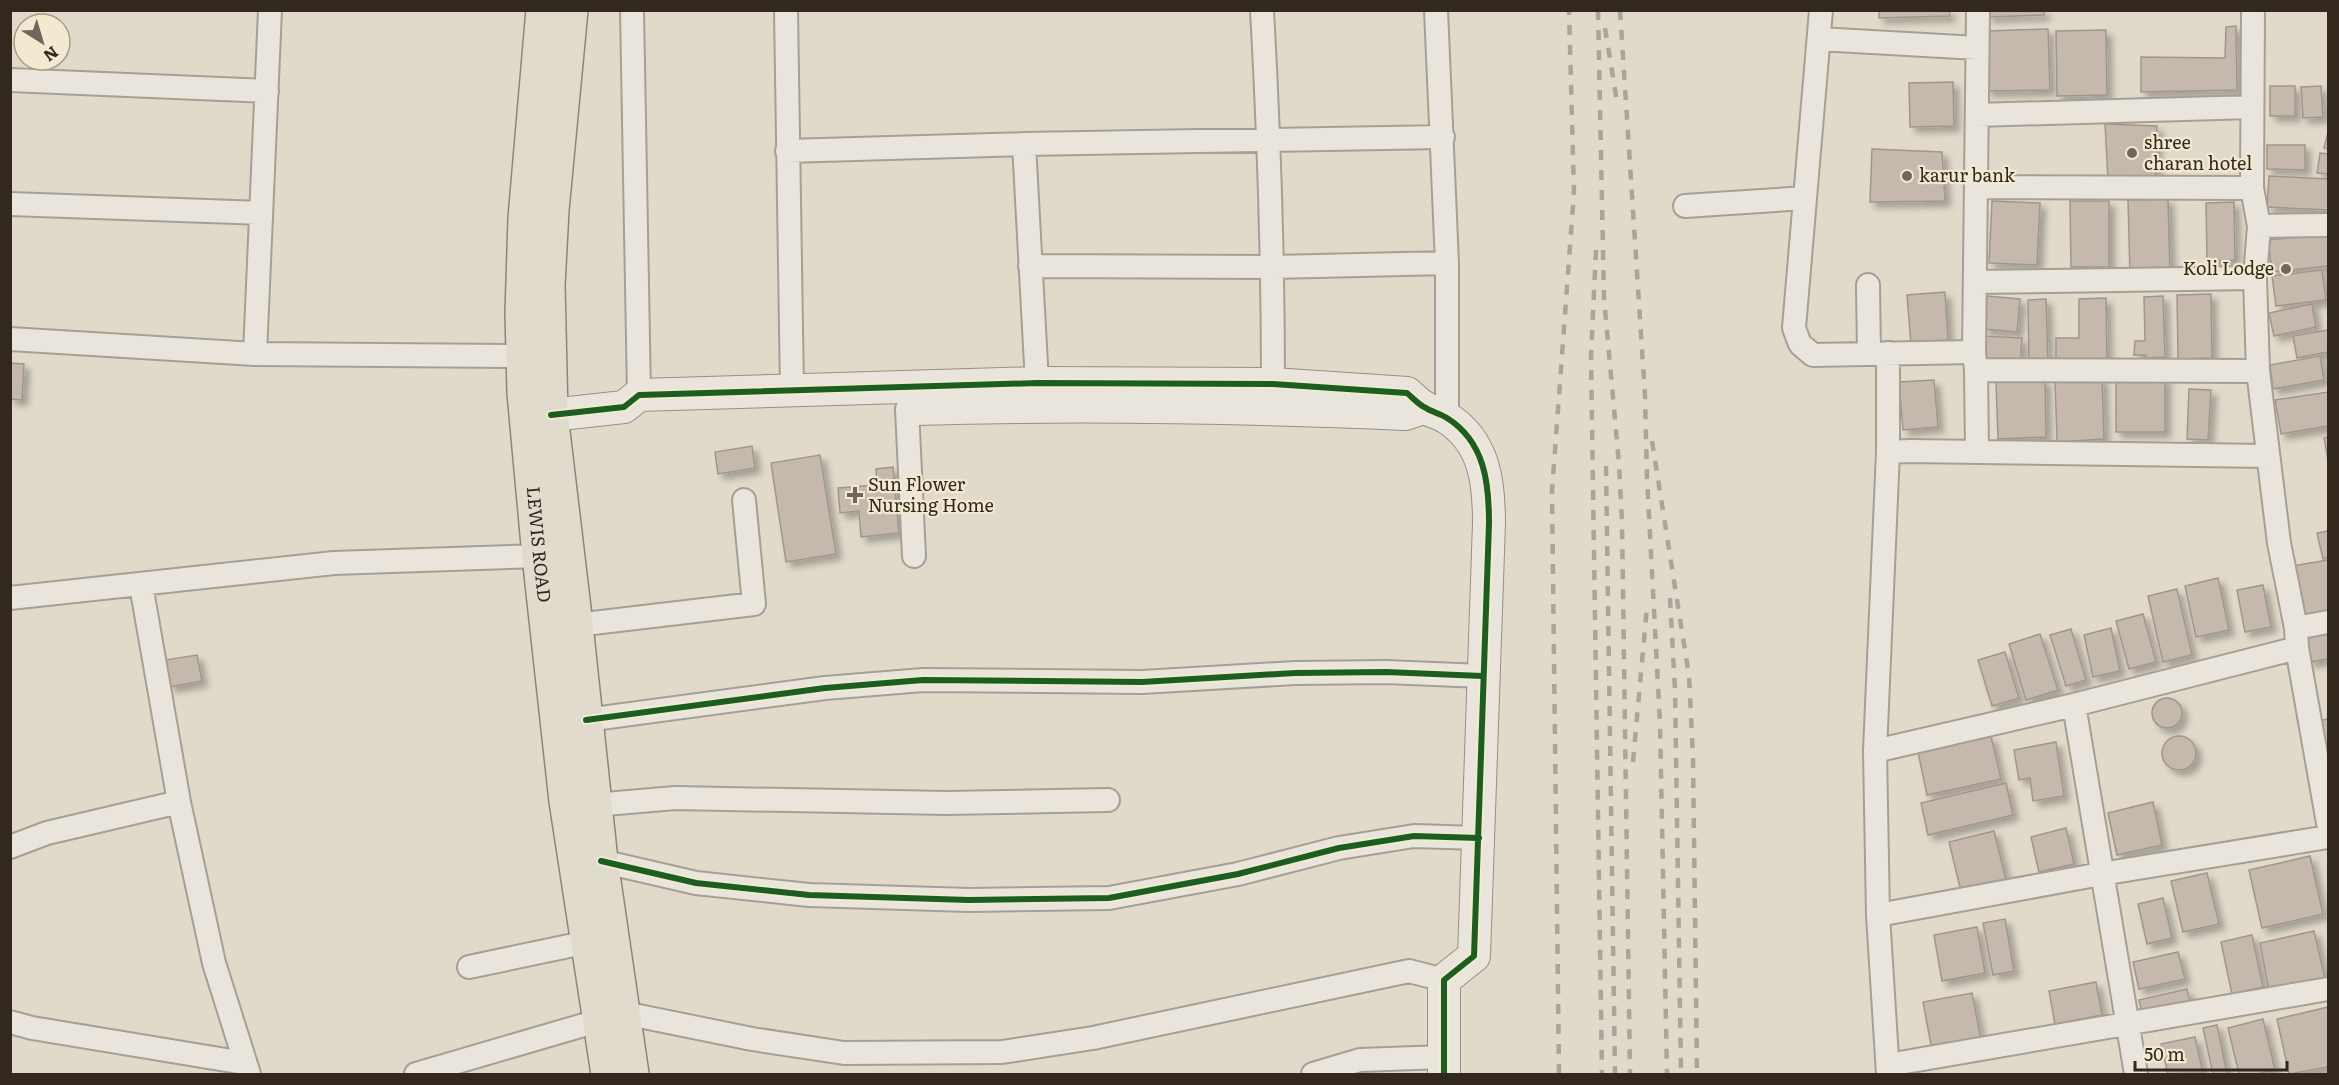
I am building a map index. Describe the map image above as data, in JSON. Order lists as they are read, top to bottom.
{
  "streets": {
    "main road": ["LEWIS ROAD"]
  },
  "places": {
    "other": ["shree charan hotel", "karur bank", "Koli Lodge"],
    "health": ["Sun Flower Nursing Home"]
  },
  "scale_bar": "50 m",
  "north": "bottom right"
}
